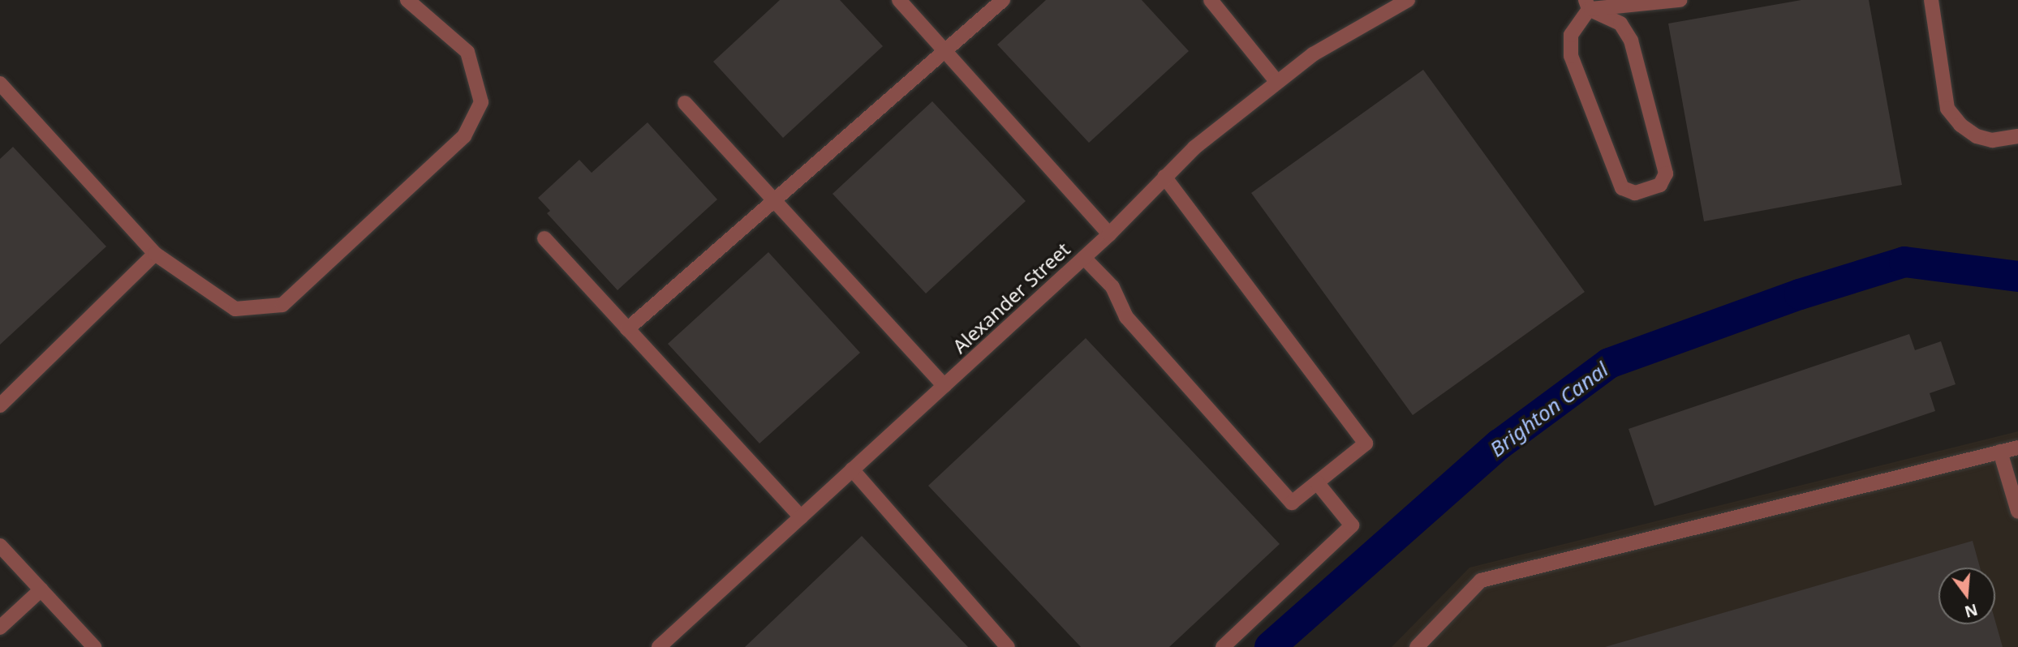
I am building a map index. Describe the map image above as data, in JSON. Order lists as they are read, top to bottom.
{
  "streets": {
    "street": ["Alexander Street"]
  },
  "water": ["Brighton Canal"],
  "north": "bottom"
}
